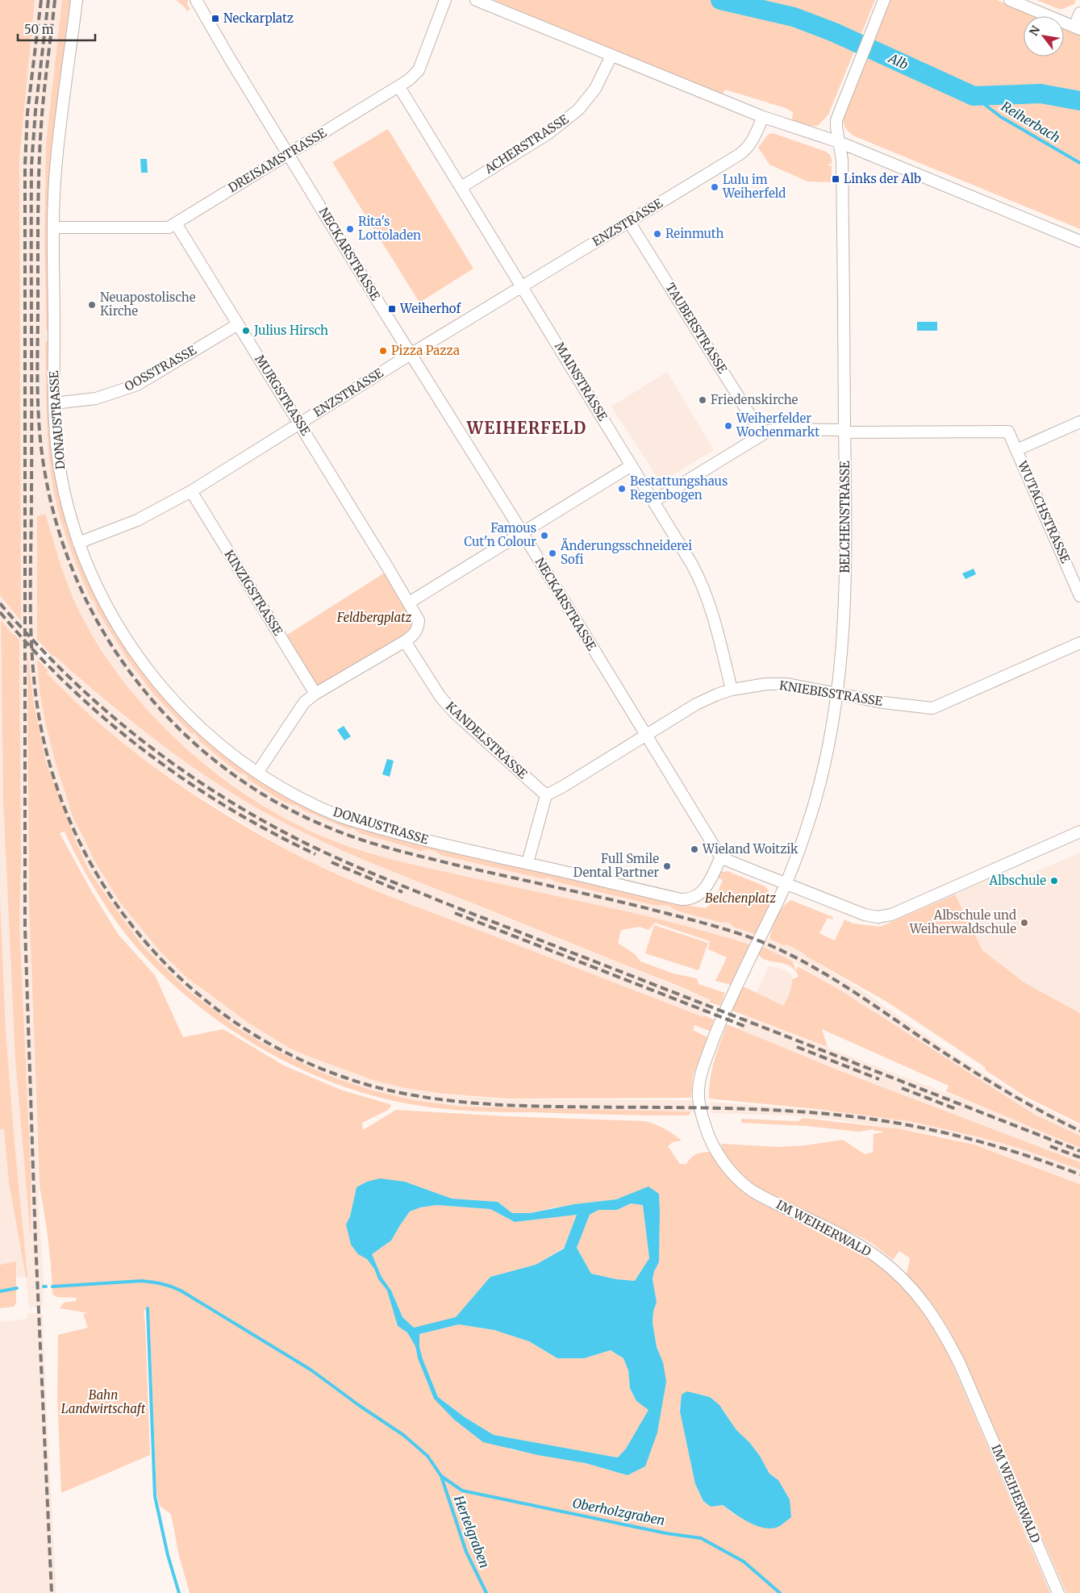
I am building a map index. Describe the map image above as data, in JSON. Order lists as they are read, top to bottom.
{
  "streets": {
    "street": [
      "ACHERSTRASSE",
      "DREISAMSTRASSE",
      "ENZSTRASSE",
      "NECKARSTRASSE",
      "TAUBERSTRASSE",
      "OOSSTRASSE",
      "MAINSTRASSE",
      "MURGSTRASSE",
      "DONAUSTRASSE",
      "WUTACHSTRASSE",
      "BELCHENSTRASSE",
      "KINZIGSTRASSE",
      "KNIEBISSTRASSE",
      "KANDELSTRASSE",
      "IM WEIHERWALD"
    ]
  },
  "crossings": [
    ["ACHERSTRASSE", "MAINSTRASSE"],
    ["DREISAMSTRASSE", "NECKARSTRASSE"],
    ["DREISAMSTRASSE", "MAINSTRASSE"],
    ["DREISAMSTRASSE", "MURGSTRASSE"],
    ["DREISAMSTRASSE", "DONAUSTRASSE"],
    ["ENZSTRASSE", "NECKARSTRASSE"],
    ["ENZSTRASSE", "TAUBERSTRASSE"],
    ["ENZSTRASSE", "MAINSTRASSE"],
    ["ENZSTRASSE", "MURGSTRASSE"],
    ["ENZSTRASSE", "DONAUSTRASSE"],
    ["ENZSTRASSE", "KINZIGSTRASSE"],
    ["NECKARSTRASSE", "DONAUSTRASSE"],
    ["NECKARSTRASSE", "KNIEBISSTRASSE"],
    ["OOSSTRASSE", "MURGSTRASSE"],
    ["OOSSTRASSE", "DONAUSTRASSE"],
    ["MAINSTRASSE", "KNIEBISSTRASSE"],
    ["WUTACHSTRASSE", "BELCHENSTRASSE"],
    ["BELCHENSTRASSE", "KNIEBISSTRASSE"],
    ["BELCHENSTRASSE", "IM WEIHERWALD"],
    ["KNIEBISSTRASSE", "KANDELSTRASSE"]
  ],
  "districts": ["WEIHERFELD"],
  "water": [
    "Alb",
    "Reiherbach",
    "Oberholzgraben",
    "Hertelgraben"
  ],
  "parks": ["Feldbergplatz", "Belchenplatz", "Bahn Landwirtschaft"],
  "places": {
    "transit": ["Neckarplatz", "Links der Alb", "Weiherhof"],
    "other": [
      "Lulu im Weiherfeld",
      "Rita's Lottoladen",
      "Reinmuth",
      "Neuapostolische Kirche",
      "Julius Hirsch",
      "Pizza Pazza",
      "Friedenskirche",
      "Weiherfelder Wochenmarkt",
      "Bestattungshaus Regenbogen",
      "Famous Cut'n Colour",
      "Änderungsschneiderei Sofi",
      "Wieland Woitzik",
      "Full Smile Dental Partner",
      "Albschule",
      "Albschule und Weiherwaldschule"
    ]
  },
  "scale_bar": "50 m",
  "north": "top left"
}
